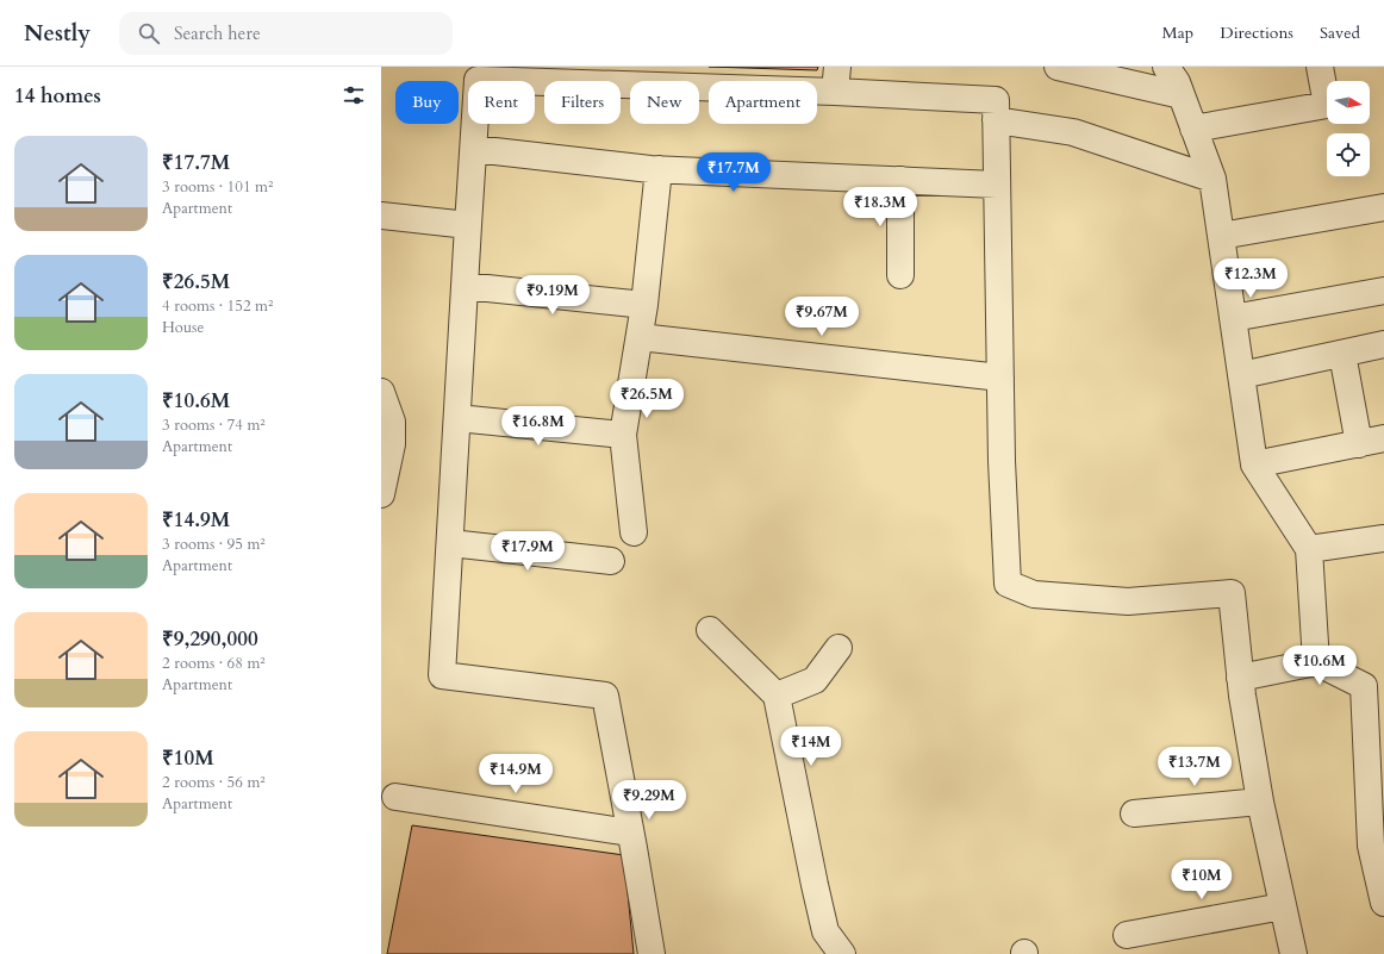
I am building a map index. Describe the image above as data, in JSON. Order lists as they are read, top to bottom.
{
  "north": "right",
  "page": {
    "header": "Nestly",
    "search": "Search here",
    "nav": ["Map", "Directions", "Saved"],
    "heading": "14 homes",
    "chip": [
      "Buy",
      "Rent",
      "Filters",
      "New",
      "Apartment"
    ],
    "list": [
      {
        "name": "₹17.7M",
        "note": "3 rooms · 101 m² · Apartment"
      },
      {
        "name": "₹26.5M",
        "note": "4 rooms · 152 m² · House"
      },
      {
        "name": "₹10.6M",
        "note": "3 rooms · 74 m² · Apartment"
      },
      {
        "name": "₹14.9M",
        "note": "3 rooms · 95 m² · Apartment"
      },
      {
        "name": "₹9,290,000",
        "note": "2 rooms · 68 m² · Apartment"
      },
      {
        "name": "₹10M",
        "note": "2 rooms · 56 m² · Apartment"
      }
    ],
    "price": [
      "₹17.7M",
      "₹18.3M",
      "₹12.3M",
      "₹9.19M",
      "₹9.67M",
      "₹26.5M",
      "₹16.8M",
      "₹17.9M",
      "₹10.6M",
      "₹14M",
      "₹13.7M",
      "₹14.9M",
      "₹9.29M",
      "₹10M"
    ]
  }
}
